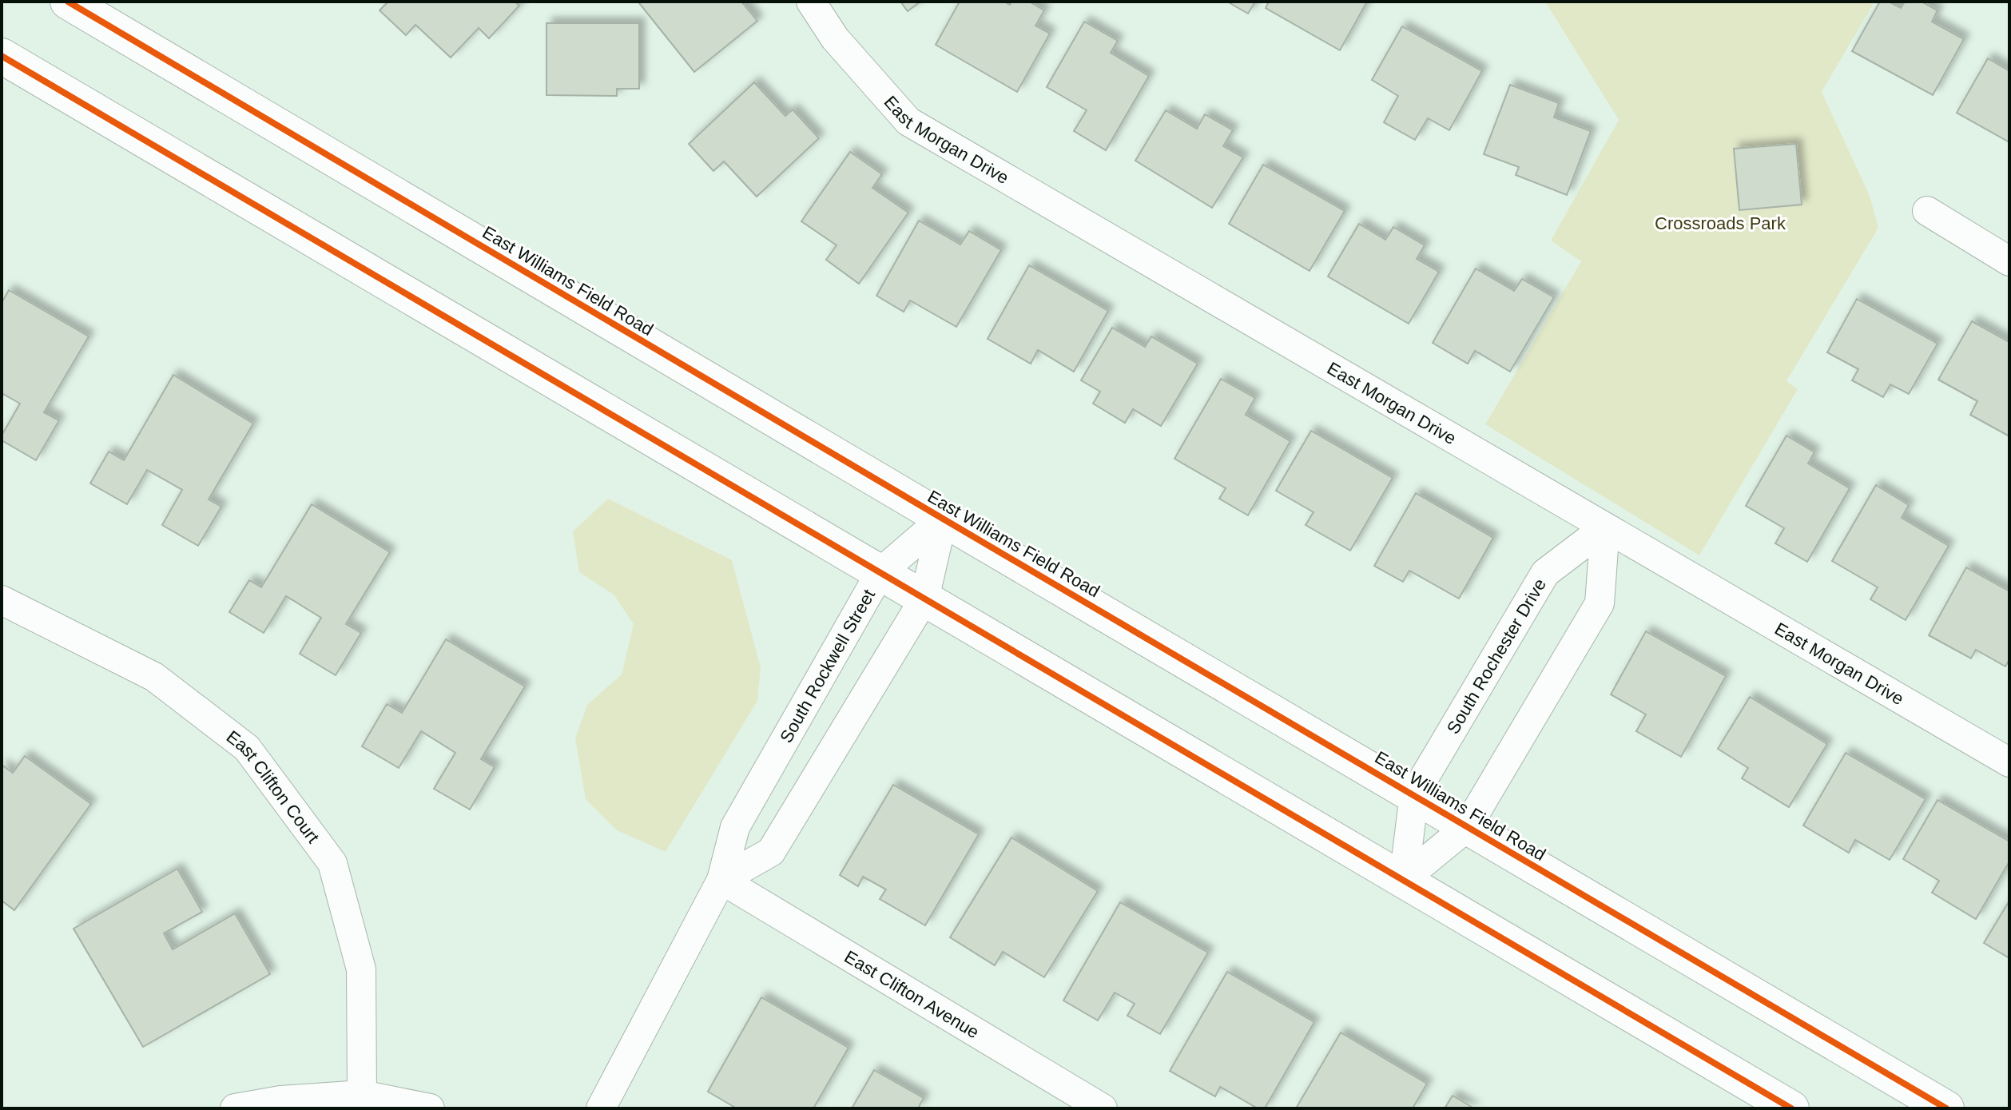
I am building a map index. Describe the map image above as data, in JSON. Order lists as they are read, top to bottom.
{
  "streets": {
    "main road": ["East Williams Field Road"],
    "street": [
      "East Morgan Drive",
      "South Rochester Drive",
      "South Rockwell Street",
      "East Clifton Court",
      "East Clifton Avenue"
    ]
  },
  "crossings": [
    ["East Morgan Drive", "South Rochester Drive"],
    ["East Williams Field Road", "South Rochester Drive"],
    ["East Williams Field Road", "South Rockwell Street"],
    ["South Rockwell Street", "East Clifton Avenue"]
  ],
  "parks": ["Crossroads Park"]
}
